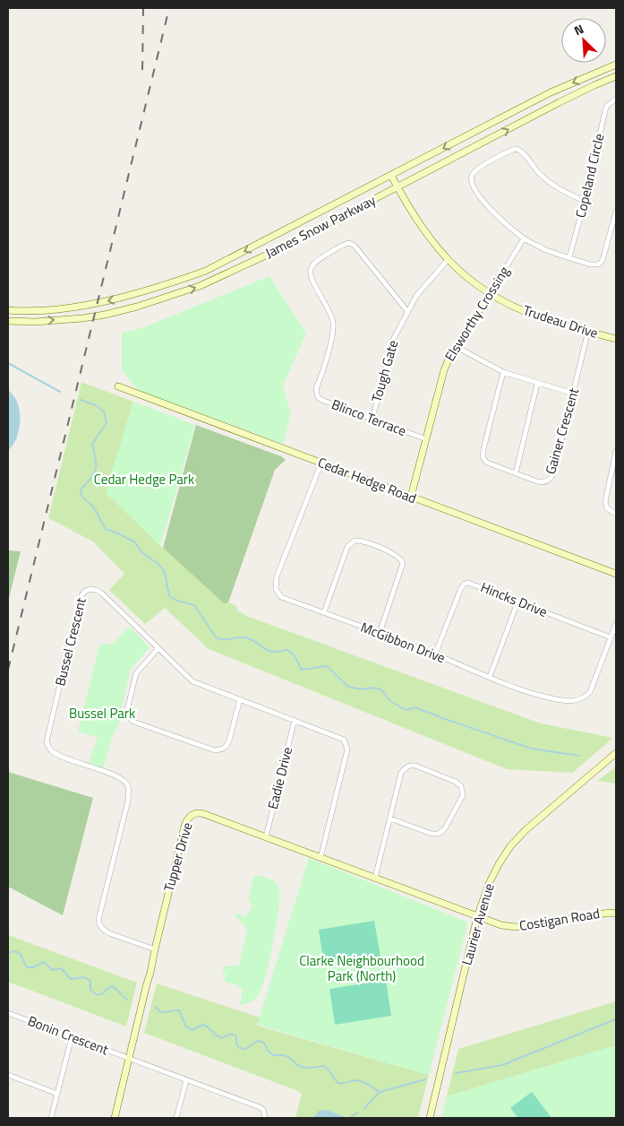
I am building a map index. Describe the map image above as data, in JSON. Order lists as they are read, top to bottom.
{
  "streets": {
    "street": [
      "Copeland Circle",
      "James Snow Parkway",
      "Elsworthy Crossing",
      "Trudeau Drive",
      "Tough Gate",
      "Blinco Terrace",
      "Gainer Crescent",
      "Cedar Hedge Road",
      "Hincks Drive",
      "Bussel Crescent",
      "McGibbon Drive",
      "Eadie Drive",
      "Tupper Drive",
      "Costigan Road",
      "Laurier Avenue",
      "Bonin Crescent"
    ]
  },
  "crossings": [
    ["James Snow Parkway", "Trudeau Drive"],
    ["Elsworthy Crossing", "Trudeau Drive"],
    ["Elsworthy Crossing", "Blinco Terrace"],
    ["Elsworthy Crossing", "Cedar Hedge Road"],
    ["Trudeau Drive", "Tough Gate"],
    ["Trudeau Drive", "Gainer Crescent"],
    ["Tough Gate", "Blinco Terrace"],
    ["Cedar Hedge Road", "McGibbon Drive"],
    ["Hincks Drive", "McGibbon Drive"],
    ["Bussel Crescent", "Eadie Drive"],
    ["Bussel Crescent", "Tupper Drive"],
    ["Eadie Drive", "Tupper Drive"],
    ["Tupper Drive", "Costigan Road"],
    ["Tupper Drive", "Laurier Avenue"],
    ["Tupper Drive", "Bonin Crescent"],
    ["Costigan Road", "Laurier Avenue"]
  ],
  "parks": ["Cedar Hedge Park", "Bussel Park", "Clarke Neighbourhood Park (North)"],
  "north": "top left"
}
